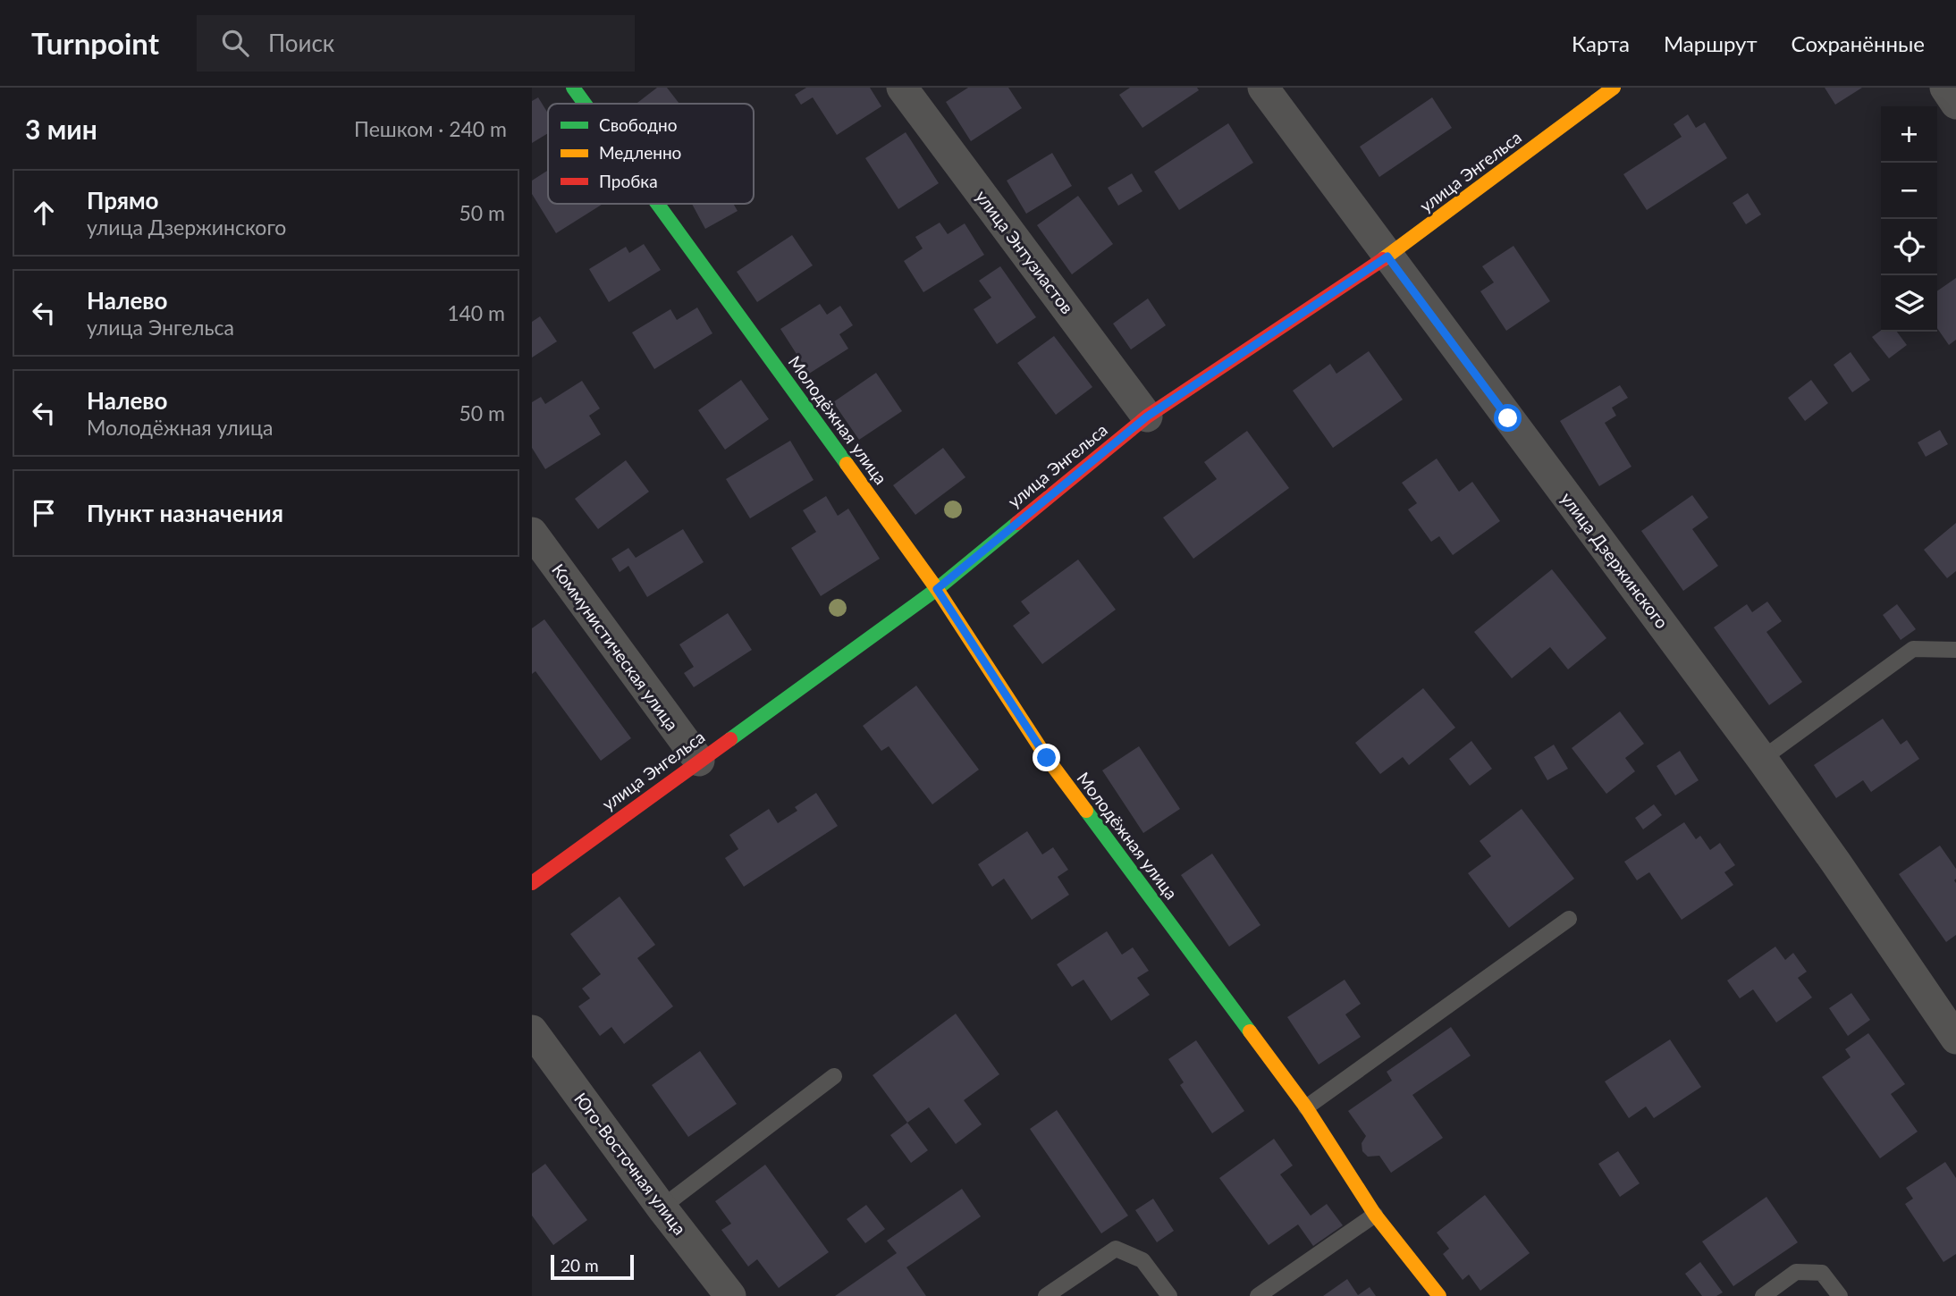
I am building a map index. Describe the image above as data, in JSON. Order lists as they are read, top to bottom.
{
  "streets": {
    "street": [
      "улица Энгельса",
      "улица Энтузиастов",
      "Молодёжная улица",
      "улица Дзержинского",
      "Коммунистическая улица",
      "Юго-Восточная улица"
    ]
  },
  "crossings": [
    ["улица Энгельса", "улица Энтузиастов"],
    ["улица Энгельса", "Молодёжная улица"],
    ["улица Энгельса", "улица Дзержинского"],
    ["улица Энгельса", "Коммунистическая улица"]
  ],
  "legend": ["Свободно", "Медленно", "Пробка"],
  "scale_bar": "20 m",
  "page": {
    "header": "Turnpoint",
    "search": "Поиск",
    "nav": ["Карта", "Маршрут", "Сохранённые"],
    "heading": ["3 мин", "Пешком · 240 m"],
    "map_buttons": ["+", "−"],
    "list": [
      ["Прямо", "улица Дзержинского", "50 m"],
      ["Налево", "улица Энгельса", "140 m"],
      ["Налево", "Молодёжная улица", "50 m"],
      "Пункт назначения"
    ],
    "scale": "20 m"
  }
}
